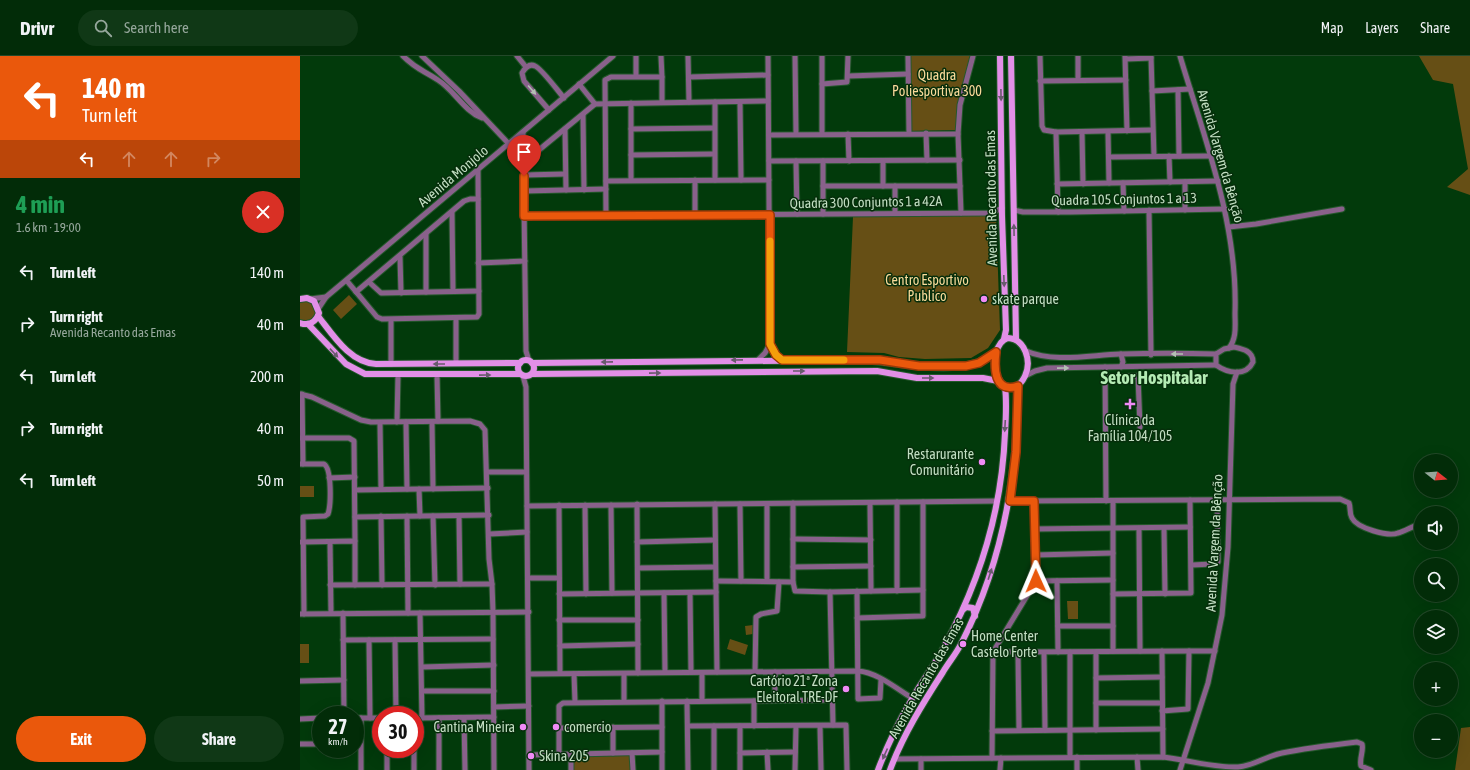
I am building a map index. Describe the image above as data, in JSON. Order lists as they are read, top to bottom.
{
  "streets": {
    "main road": ["Avenida Recanto das Emas"],
    "street": [
      "Avenida Vargem da Bênção",
      "Avenida Monjolo",
      "Quadra 105 Conjuntos 1 a 13",
      "Quadra 300 Conjuntos 1 a 42A"
    ]
  },
  "crossings": [
    ["Avenida Vargem da Bênção", "Quadra 105 Conjuntos 1 a 13"],
    ["Avenida Recanto das Emas", "Quadra 105 Conjuntos 1 a 13"],
    ["Avenida Recanto das Emas", "Quadra 300 Conjuntos 1 a 42A"]
  ],
  "districts": ["Setor Hospitalar"],
  "parks": ["Quadra Poliesportiva 300", "Centro Esportivo Publico"],
  "places": {
    "other": [
      "skate parque",
      "Restarurante Comunitário",
      "Home Center Castelo Forte",
      "Cartório 21ª Zona Eleitoral TRE-DF",
      "Cantina Mineira",
      "comercio",
      "Skina 205"
    ],
    "health": ["Clínica da Família 104/105"]
  },
  "north": "right",
  "page": {
    "header": "Drivr",
    "search": "Search here",
    "nav": ["Map", "Layers", "Share"],
    "turn": ["140 m", "Turn left"],
    "heading": ["4 min", "1.6 km · 19:00"],
    "list": [
      {
        "name": "Turn left",
        "value": "140 m"
      },
      {
        "name": "Turn right",
        "note": "Avenida Recanto das Emas",
        "value": "40 m"
      },
      {
        "name": "Turn left",
        "value": "200 m"
      },
      {
        "name": "Turn right",
        "value": "40 m"
      },
      {
        "name": "Turn left",
        "value": "50 m"
      }
    ],
    "map_buttons": ["+", "−"],
    "speed": "27 km/h",
    "limit": "30",
    "buttons": ["Exit", "Share"]
  }
}
